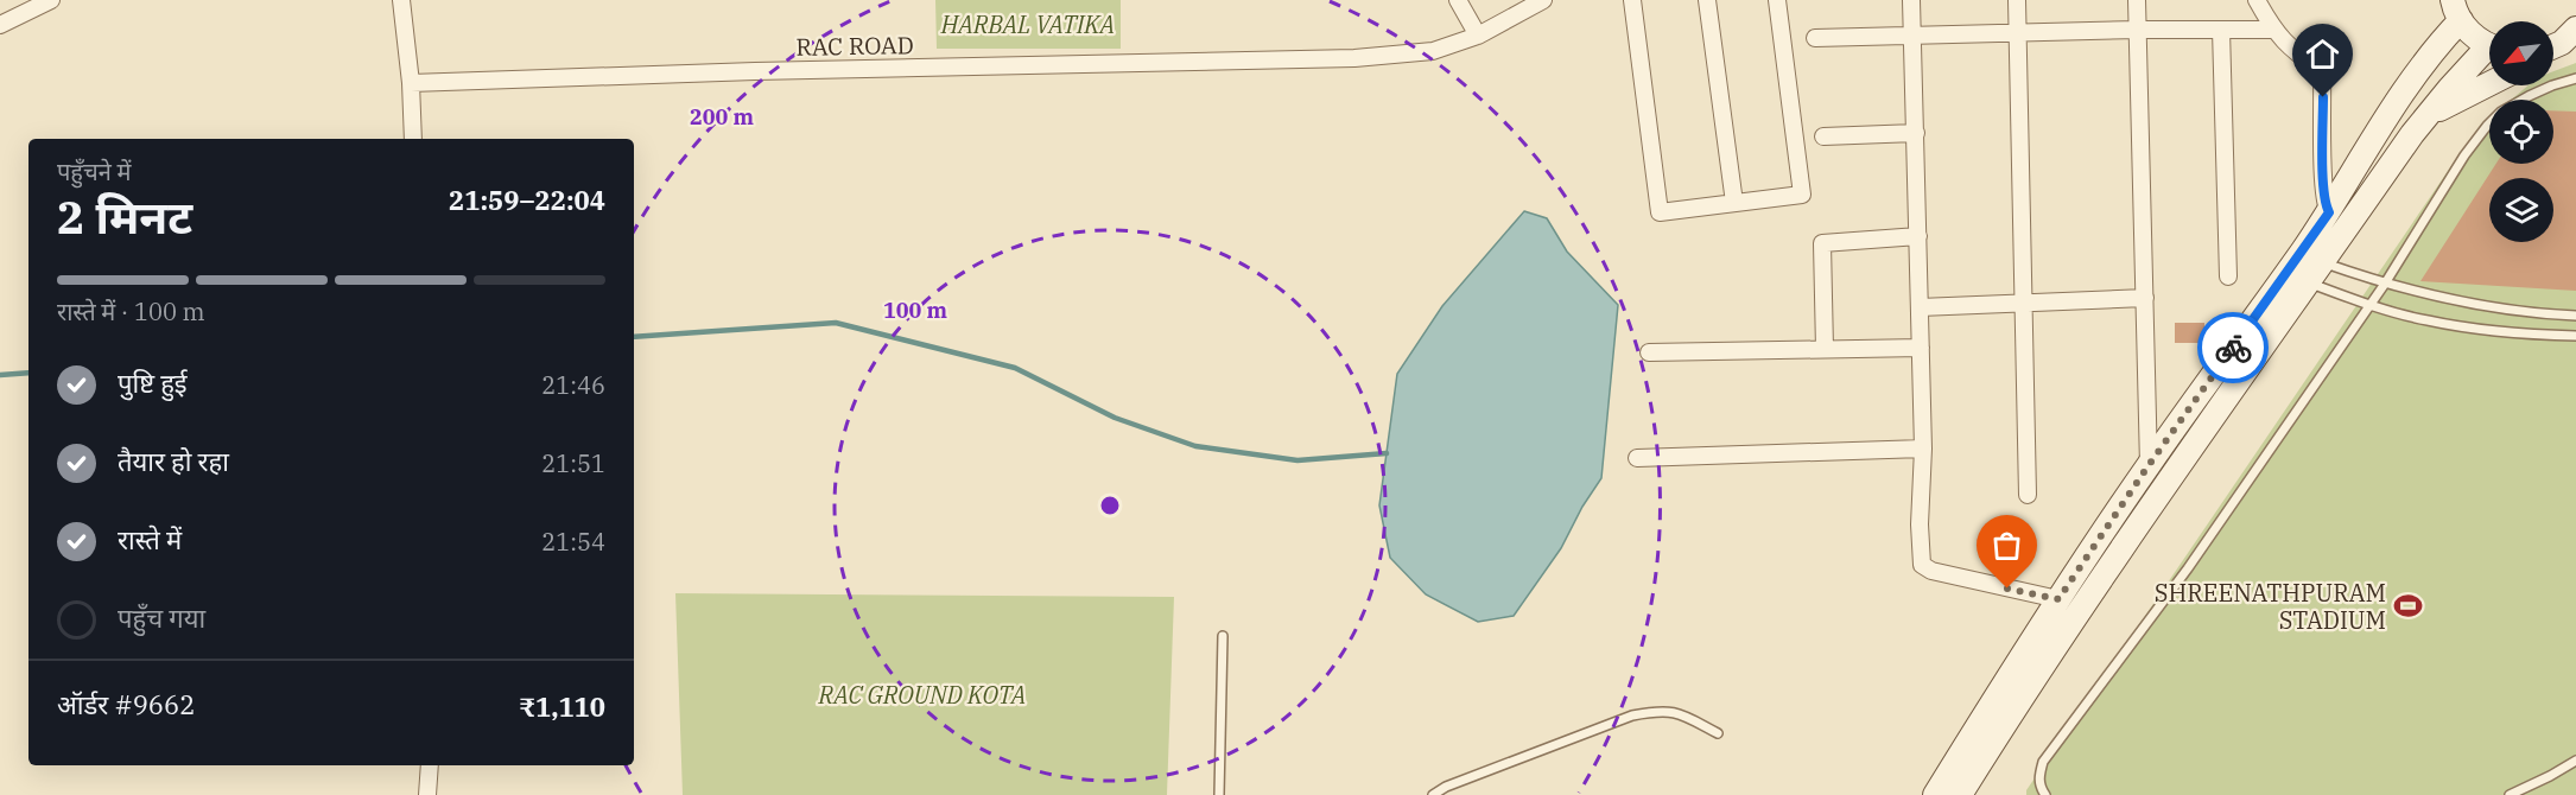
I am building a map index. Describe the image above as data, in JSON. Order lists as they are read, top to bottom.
{
  "streets": {
    "street": ["RAC ROAD"]
  },
  "parks": ["HARBAL VATIKA", "RAC GROUND KOTA"],
  "places": {
    "sports": ["SHREENATHPURAM STADIUM"]
  },
  "north": "bottom left",
  "page": {
    "heading": ["2 मिनट", "पहुँचने में", "21:59–22:04"],
    "panel": ["ऑर्डर #9662", "₹1,110"],
    "bar": "रास्ते में · 100 m",
    "list": [
      ["पुष्टि हुई", "21:46"],
      ["तैयार हो रहा", "21:51"],
      ["रास्ते में", "21:54"],
      "पहुँच गया"
    ]
  },
  "rings": ["200 m", "100 m"]
}
